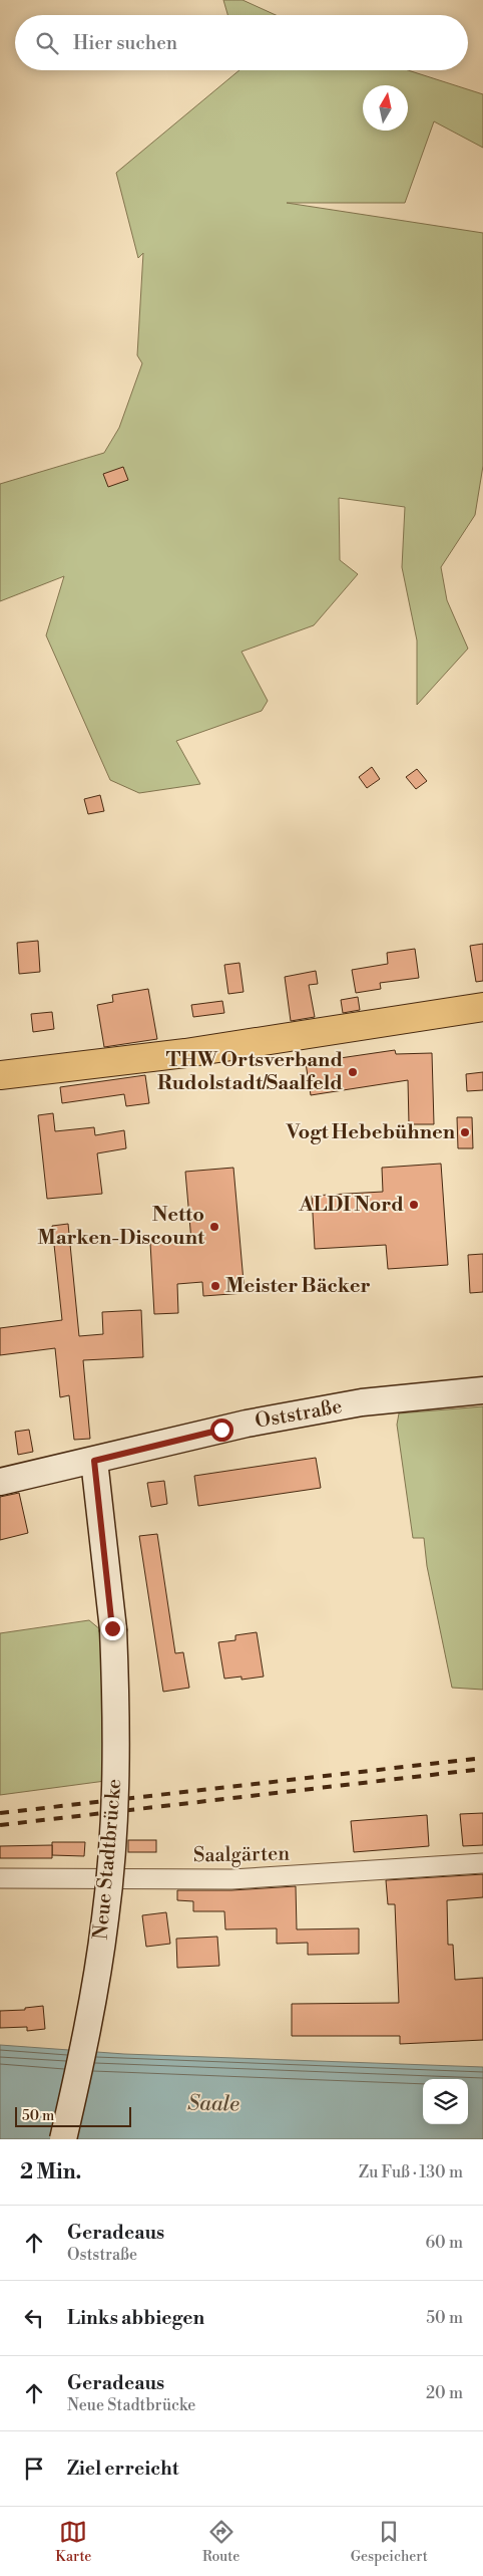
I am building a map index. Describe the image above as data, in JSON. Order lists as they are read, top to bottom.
{
  "streets": {
    "main road": ["Oststraße", "Neue Stadtbrücke"],
    "street": ["Saalgärten"]
  },
  "crossings": [
    ["Oststraße", "Neue Stadtbrücke"]
  ],
  "water": ["Saale"],
  "places": [
    "THW Ortsverband Rudolstadt/Saalfeld",
    "Vogt Hebebühnen",
    "ALDI Nord",
    "Netto Marken-Discount",
    "Meister Bäcker"
  ],
  "scale_bar": "50 m",
  "north": "top",
  "page": {
    "search": "Hier suchen",
    "scale": "50 m",
    "heading": ["2 Min.", "Zu Fuß · 130 m"],
    "list": [
      ["Geradeaus", "Oststraße", "60 m"],
      ["Links abbiegen", "50 m"],
      ["Geradeaus", "Neue Stadtbrücke", "20 m"],
      "Ziel erreicht"
    ],
    "nav": ["Karte", "Route", "Gespeichert"]
  }
}
